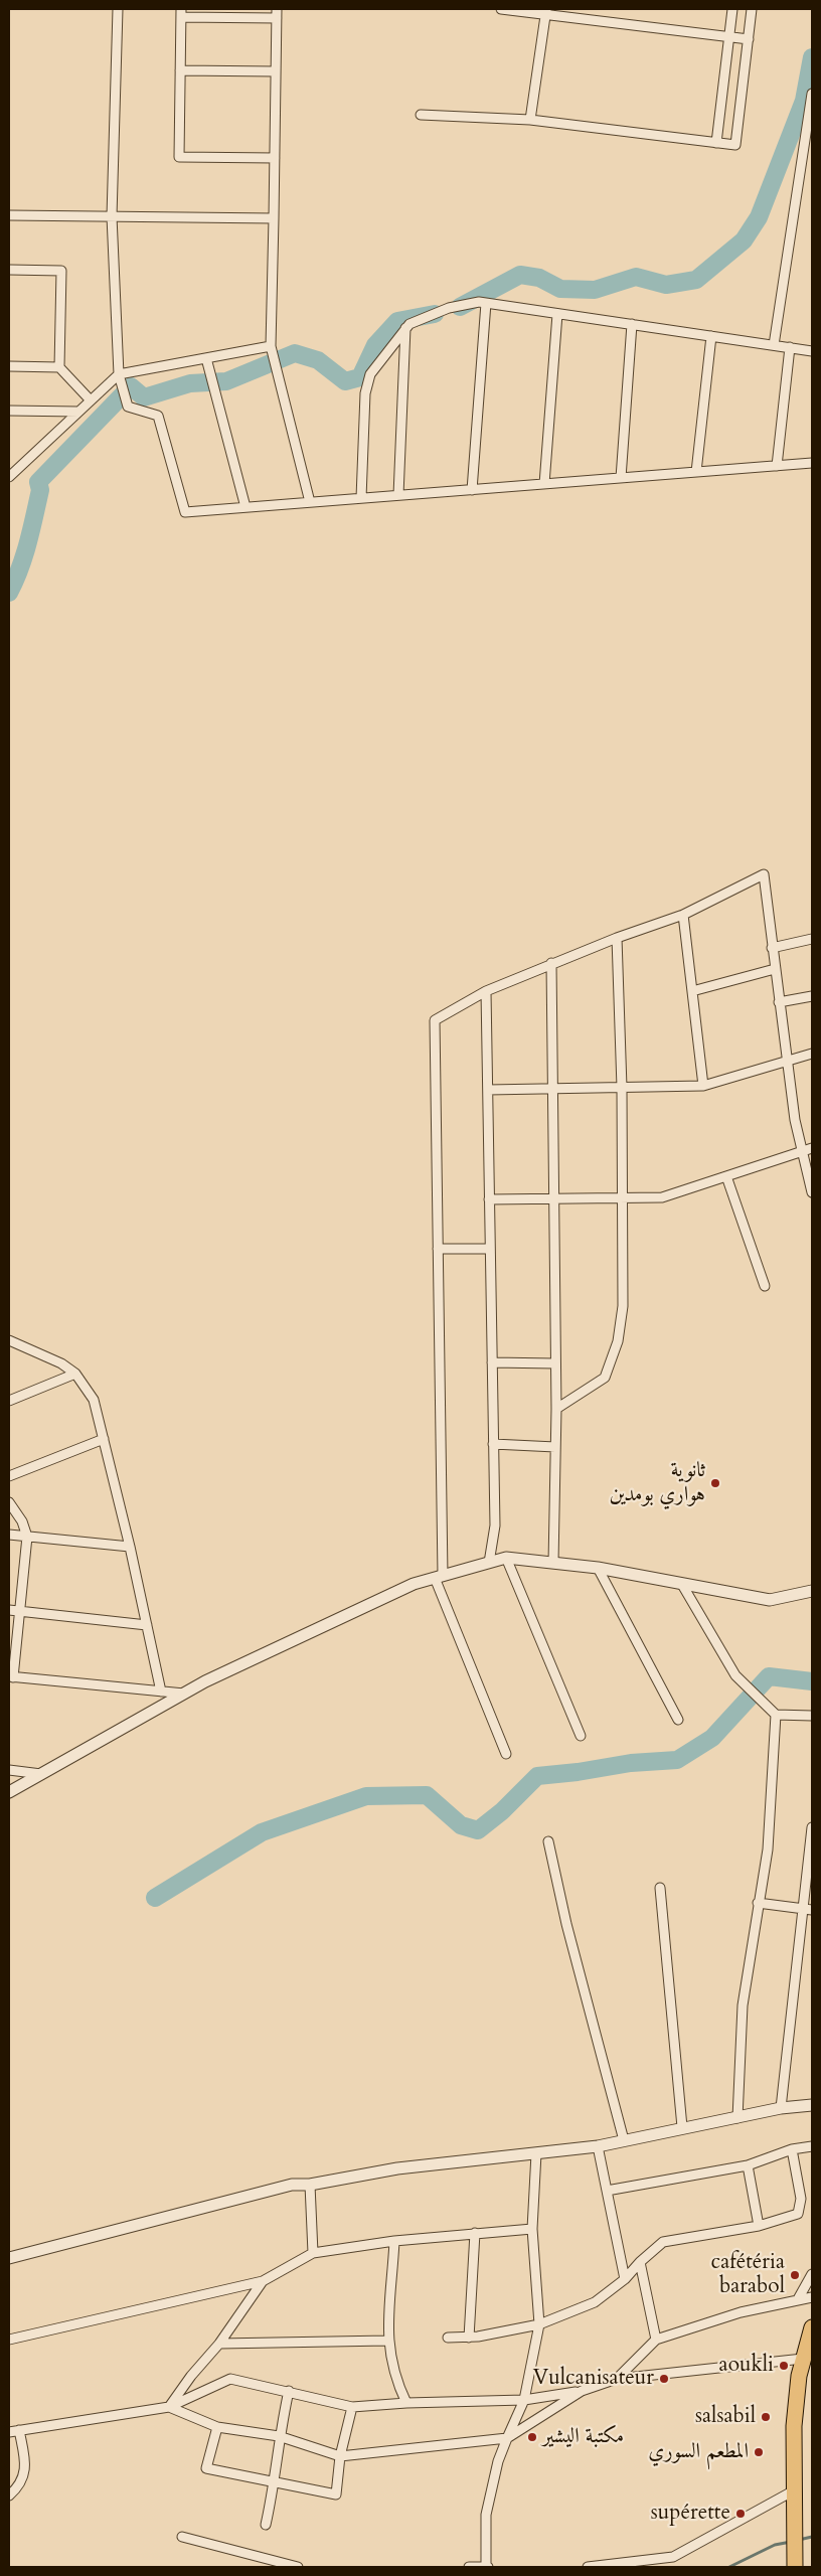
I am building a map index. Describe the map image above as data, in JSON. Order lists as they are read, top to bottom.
{
  "places": [
    "ثانوية هواري بومدين",
    "cafétéria barabol",
    "aoukli",
    "Vulcanisateur",
    "salsabil",
    "مكتبة اليشير",
    "المطعم السوري",
    "supérette"
  ]
}
